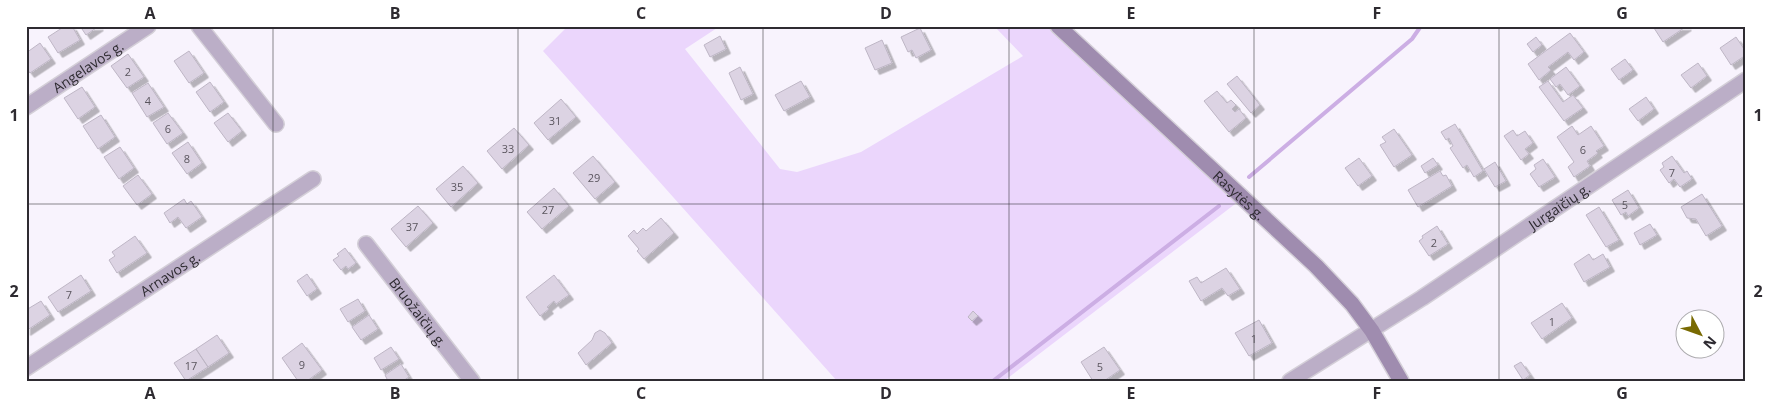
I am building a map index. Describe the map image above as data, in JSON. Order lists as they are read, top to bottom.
{
  "streets": {
    "main road": ["Rasytės g."],
    "street": [
      "Angelavos g.",
      "Jurgaičių g.",
      "Arnavos g.",
      "Bruožaičių g."
    ]
  },
  "crossings": [
    ["Rasytės g.", "Jurgaičių g."]
  ],
  "house_numbers": [
    "2",
    "4",
    "31",
    "6",
    "33",
    "6",
    "8",
    "7",
    "29",
    "35",
    "5",
    "27",
    "37",
    "2",
    "7",
    "1",
    "1",
    "9",
    "17",
    "5"
  ],
  "north": "bottom right",
  "grid": {
    "columns": [
      "A",
      "B",
      "C",
      "D",
      "E",
      "F",
      "G"
    ],
    "rows": ["1", "2"]
  }
}
